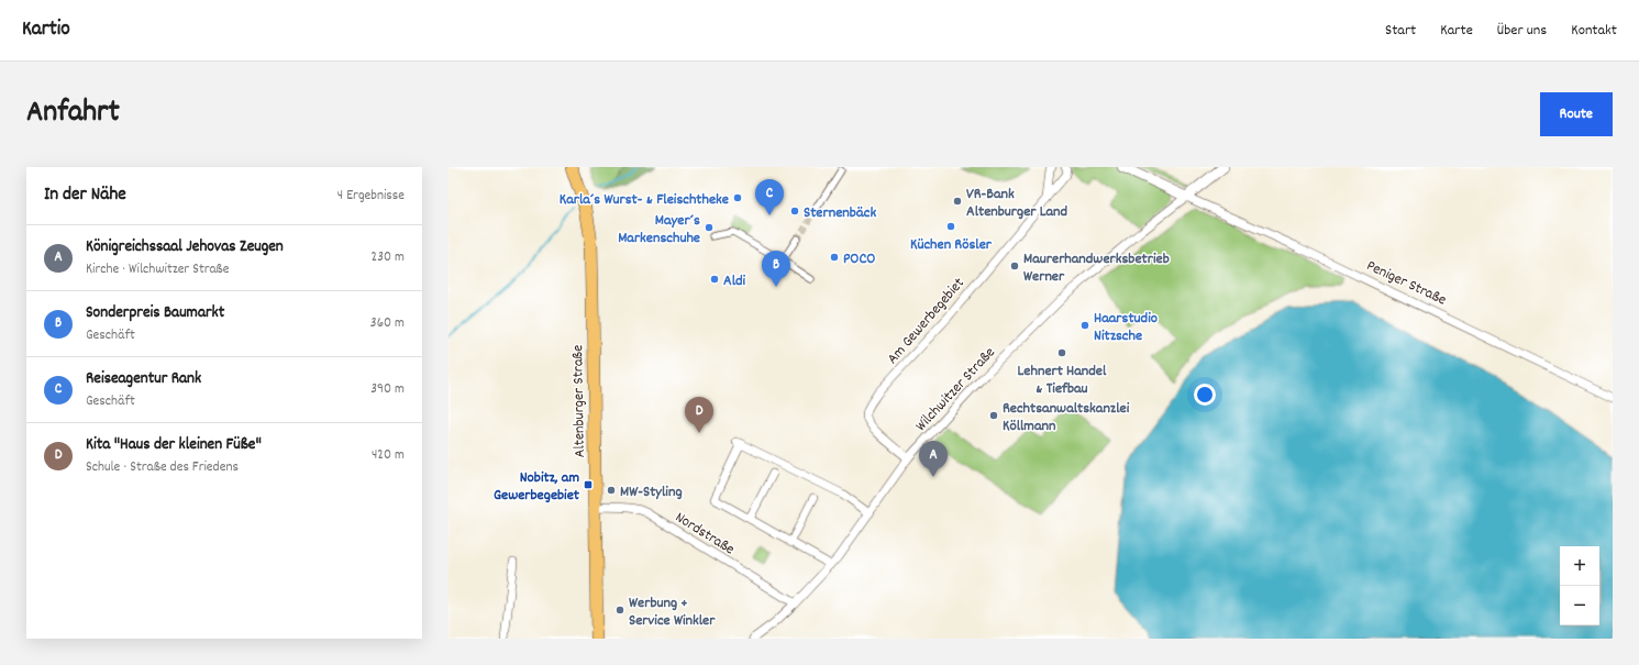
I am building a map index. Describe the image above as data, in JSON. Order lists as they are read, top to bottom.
{
  "streets": {
    "main road": ["Altenburger Straße"],
    "street": [
      "Peniger Straße",
      "Am Gewerbegebiet",
      "Wilchwitzer Straße",
      "Nordstraße"
    ]
  },
  "crossings": [
    ["Peniger Straße", "Wilchwitzer Straße"],
    ["Am Gewerbegebiet", "Wilchwitzer Straße"],
    ["Wilchwitzer Straße", "Nordstraße"],
    ["Altenburger Straße", "Nordstraße"]
  ],
  "places": {
    "other": [
      "Karla´s Wurst- & Fleischtheke",
      "VR-Bank Altenburger Land",
      "Sternenbäck",
      "Küchen Rösler",
      "Mayer´s Markenschuhe",
      "POCO",
      "Maurerhandwerksbetrieb Werner",
      "Aldi",
      "Haarstudio Nitzsche",
      "Lehnert Handel & Tiefbau",
      "Rechtsanwaltskanzlei Köllmann",
      "MW-Styling",
      "Werbung + Service Winkler"
    ],
    "transit": ["Nobitz, am Gewerbegebiet"]
  },
  "page": {
    "header": "Kartio",
    "nav": [
      "Start",
      "Karte",
      "Über uns",
      "Kontakt"
    ],
    "title": "Anfahrt",
    "buttons": "Route",
    "heading": ["In der Nähe", "4 Ergebnisse"],
    "pins": [
      "C",
      "B",
      "D",
      "A"
    ],
    "list": [
      {
        "mark": "A",
        "name": "Königreichssaal Jehovas Zeugen",
        "note": "Kirche · Wilchwitzer Straße",
        "value": "230 m"
      },
      {
        "mark": "B",
        "name": "Sonderpreis Baumarkt",
        "note": "Geschäft",
        "value": "360 m"
      },
      {
        "mark": "C",
        "name": "Reiseagentur Rank",
        "note": "Geschäft",
        "value": "390 m"
      },
      {
        "mark": "D",
        "name": "Kita \"Haus der kleinen Füße\"",
        "note": "Schule · Straße des Friedens",
        "value": "420 m"
      }
    ],
    "map_buttons": ["+", "−"]
  }
}
